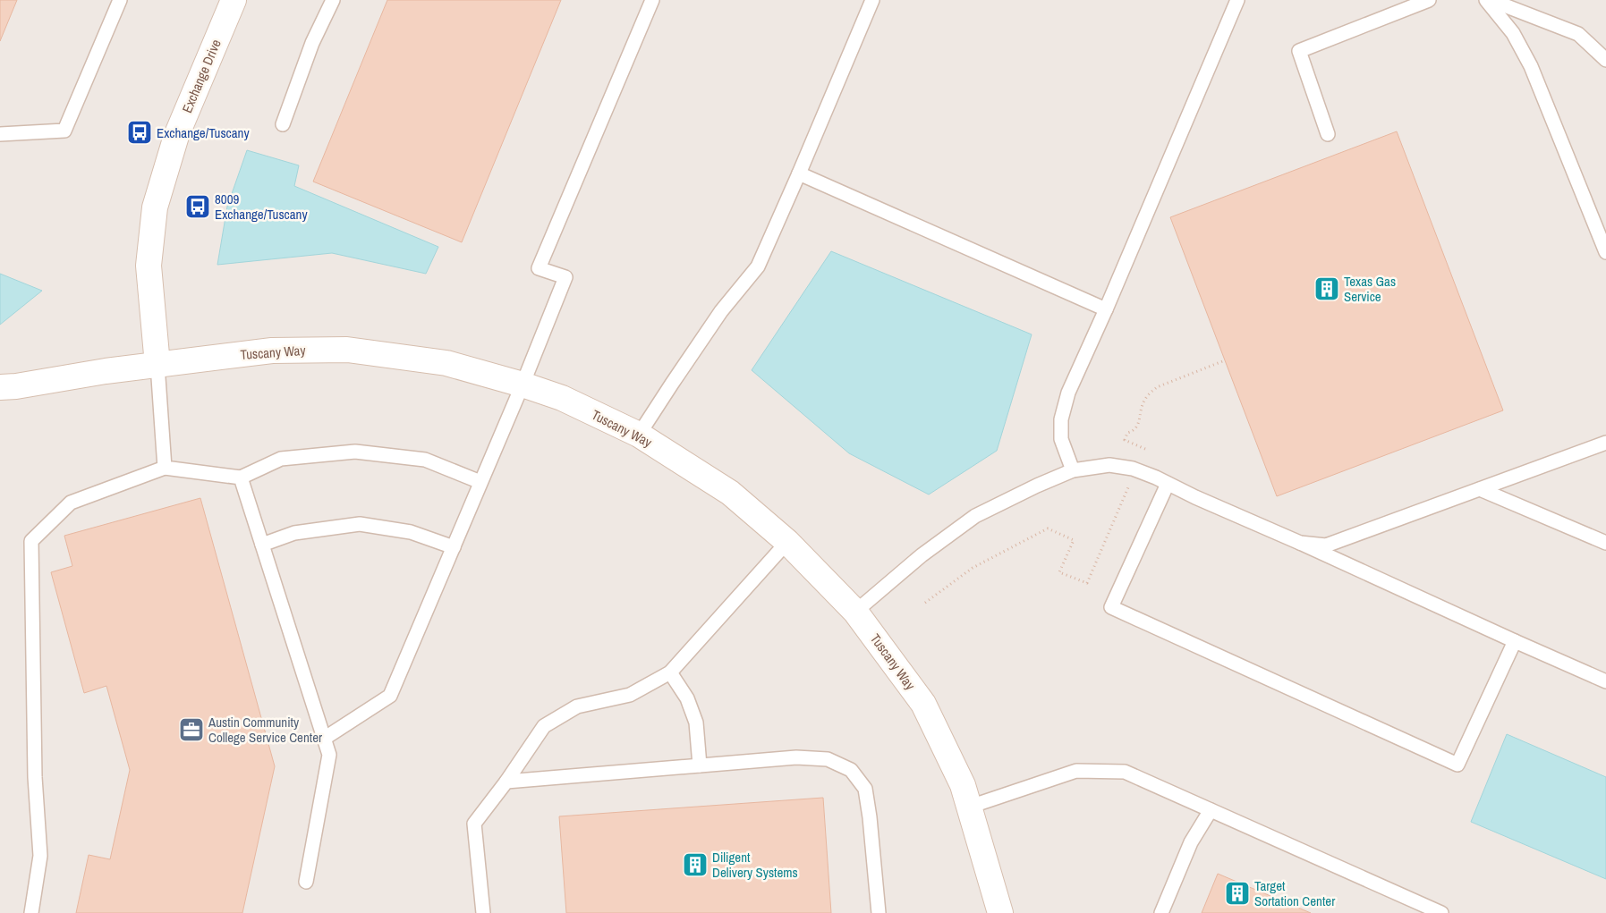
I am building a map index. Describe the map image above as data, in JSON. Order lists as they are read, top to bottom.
{
  "streets": {
    "street": ["Exchange Drive", "Tuscany Way"]
  },
  "crossings": [
    ["Exchange Drive", "Tuscany Way"]
  ],
  "places": {
    "bus stop": ["Exchange/Tuscany", "8009 Exchange/Tuscany"],
    "building": ["Texas Gas Service", "Diligent Delivery Systems", "Target Sortation Center"],
    "office": ["Austin Community College Service Center"]
  }
}
